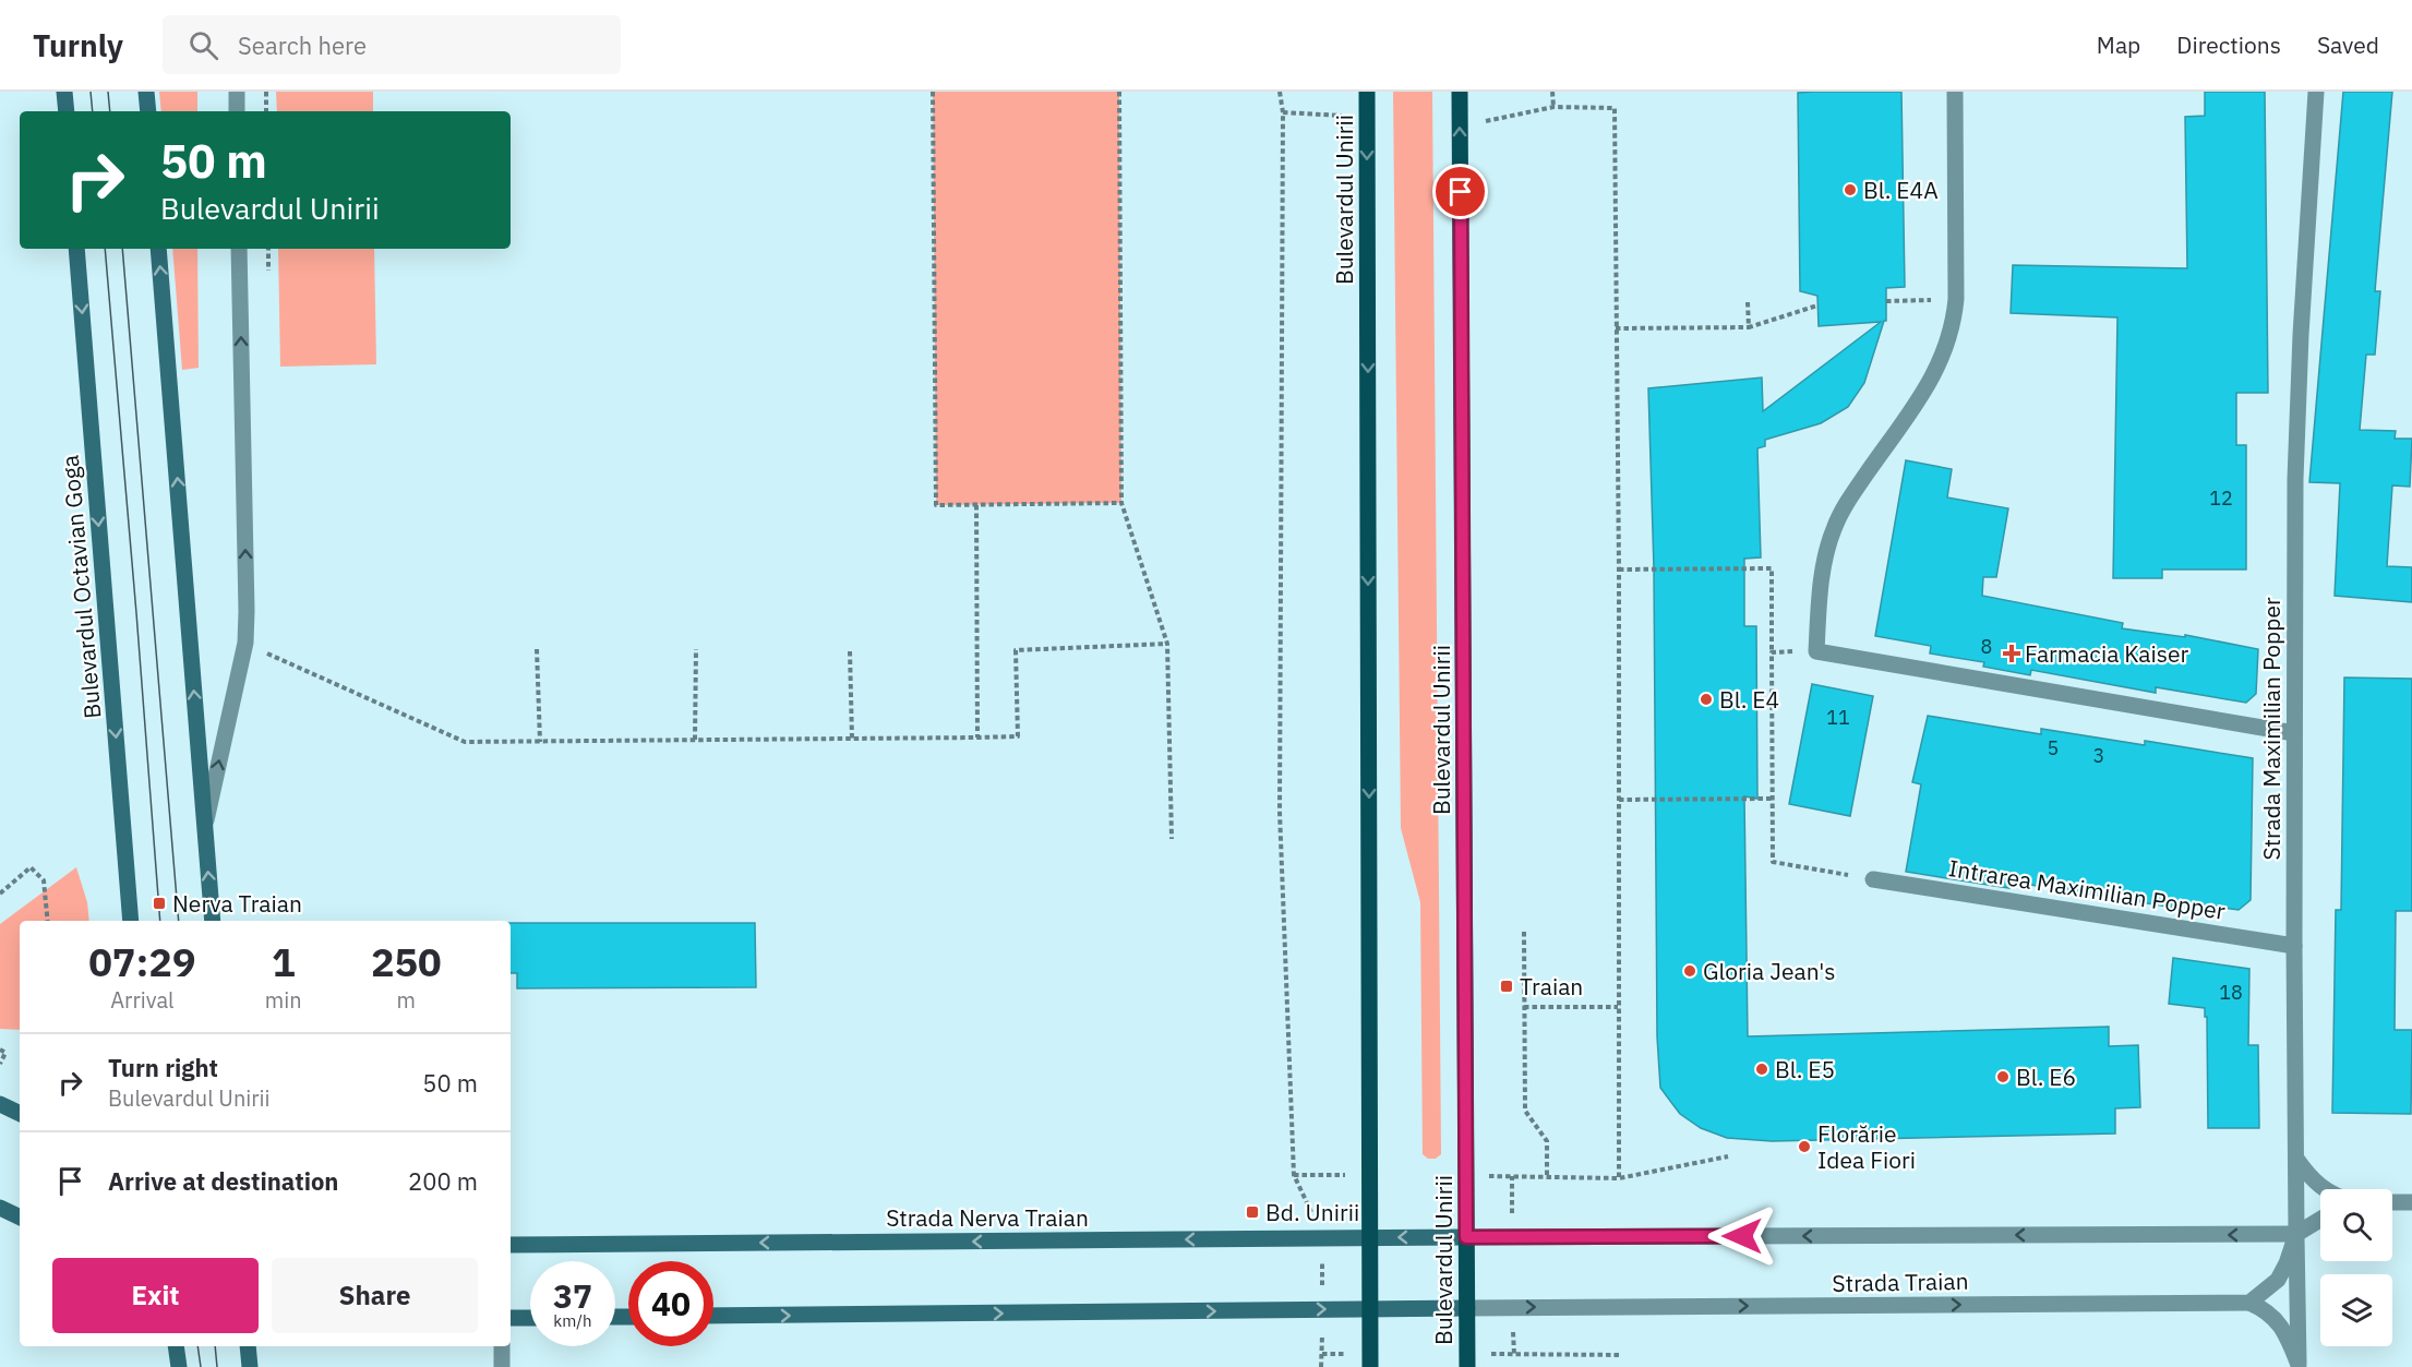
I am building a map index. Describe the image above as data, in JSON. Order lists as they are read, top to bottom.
{
  "streets": {
    "main road": ["Bulevardul Unirii", "Bulevardul Octavian Goga", "Strada Nerva Traian"],
    "street": ["Strada Maximilian Popper", "Intrarea Maximilian Popper", "Strada Traian"]
  },
  "crossings": [
    ["Bulevardul Unirii", "Strada Nerva Traian"],
    ["Bulevardul Unirii", "Strada Traian"],
    ["Strada Maximilian Popper", "Intrarea Maximilian Popper"],
    ["Strada Maximilian Popper", "Strada Traian"],
    ["Strada Nerva Traian", "Strada Traian"]
  ],
  "places": {
    "other": [
      "Bl. E4A",
      "Bl. E4",
      "Gloria Jean's",
      "Bl. E5",
      "Bl. E6",
      "Florărie Idea Fiori"
    ],
    "health": ["Farmacia Kaiser"],
    "transit": ["Nerva Traian", "Traian", "Bd. Unirii"]
  },
  "house_numbers": [
    "12",
    "8",
    "11",
    "5",
    "3",
    "18"
  ],
  "page": {
    "header": "Turnly",
    "search": "Search here",
    "nav": ["Map", "Directions", "Saved"],
    "turn": ["50 m", "Bulevardul Unirii"],
    "eta": [
      "07:29",
      "Arrival",
      "1",
      "min",
      "250",
      "m"
    ],
    "list": [
      {
        "name": "Turn right",
        "note": "Bulevardul Unirii",
        "value": "50 m"
      },
      {
        "name": "Arrive at destination",
        "value": "200 m"
      }
    ],
    "buttons": ["Exit", "Share"],
    "speed": "37 km/h",
    "limit": "40"
  }
}
